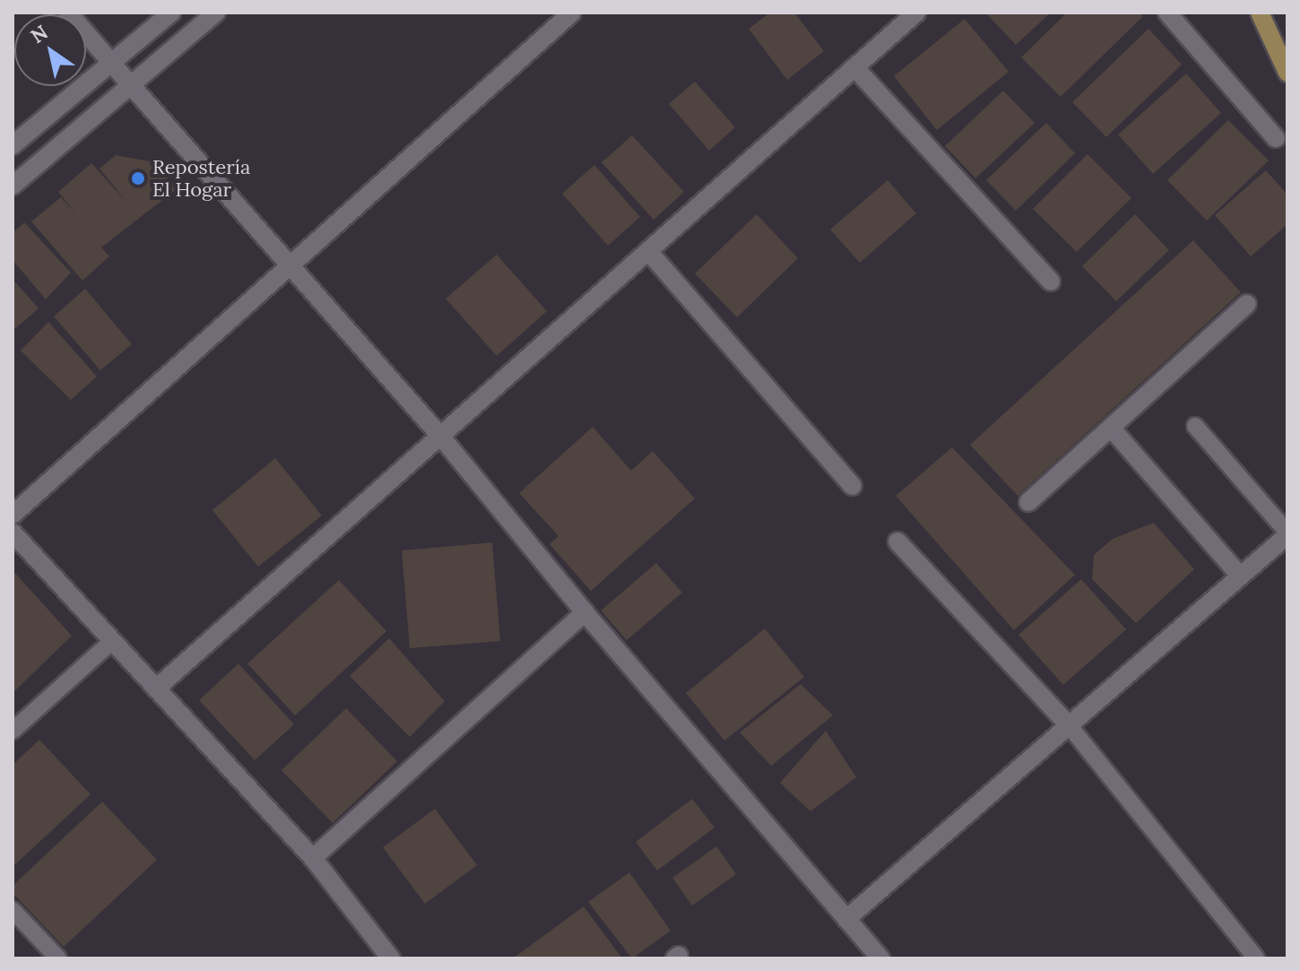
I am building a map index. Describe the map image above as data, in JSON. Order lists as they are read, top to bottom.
{
  "places": ["Repostería El Hogar"],
  "north": "top left"
}
